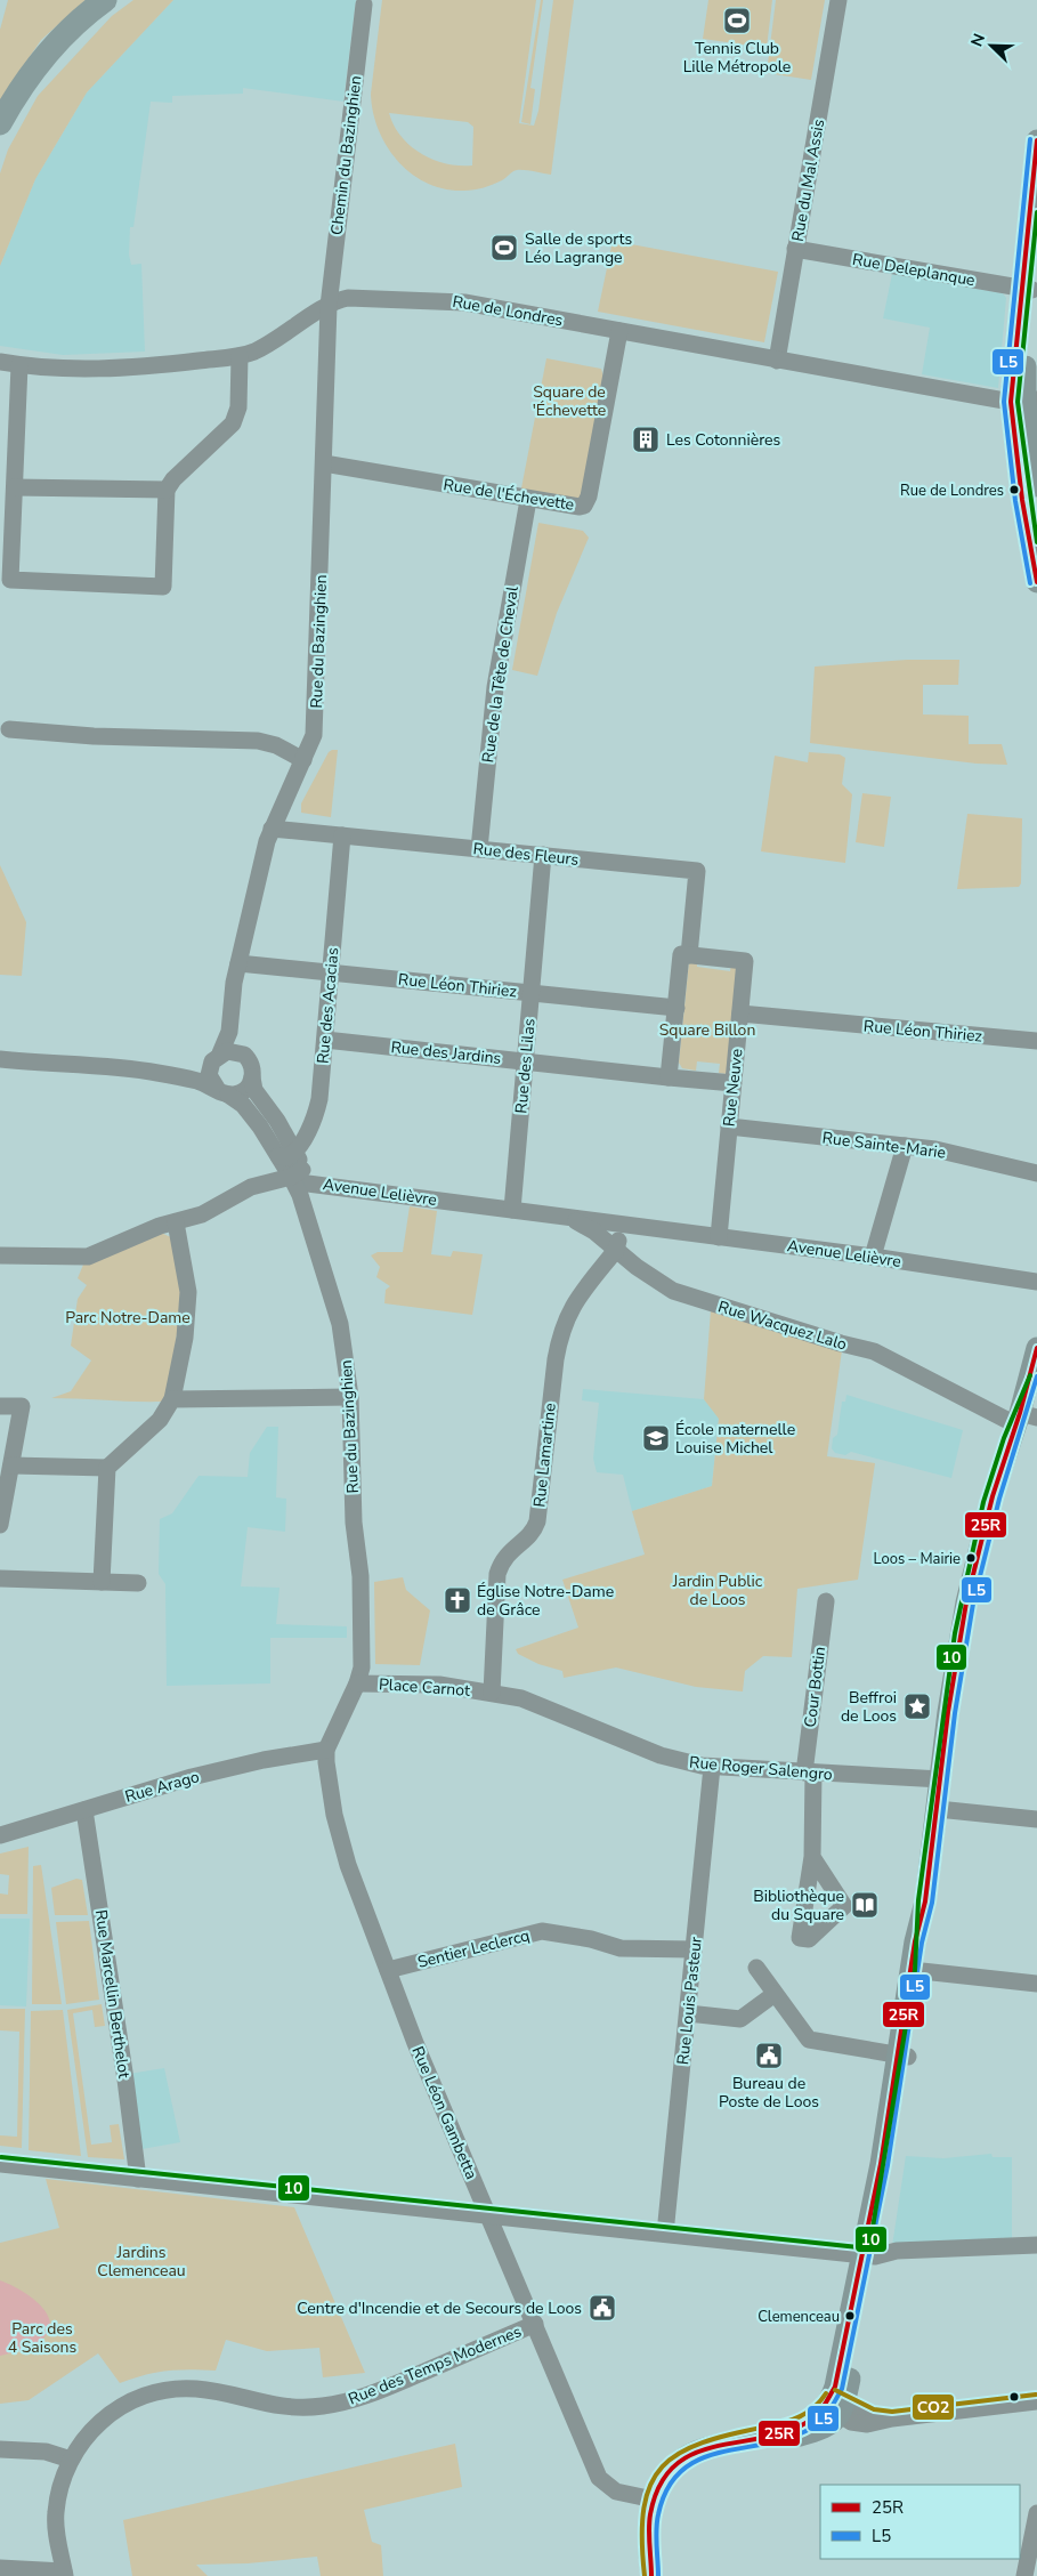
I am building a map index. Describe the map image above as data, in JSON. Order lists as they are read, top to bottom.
{
  "streets": {
    "street": [
      "Chemin du Bazinghien",
      "Rue du Mal Assis",
      "Rue Deleplanque",
      "Rue de Londres",
      "Rue de l'Échevette",
      "Rue du Bazinghien",
      "Rue de la Tête de Cheval",
      "Rue des Fleurs",
      "Rue Léon Thiriez",
      "Rue des Acacias",
      "Rue des Jardins",
      "Rue des Lilas",
      "Rue Neuve",
      "Rue Sainte-Marie",
      "Avenue Lelièvre",
      "Rue Wacquez Lalo",
      "Rue Lamartine",
      "Place Carnot",
      "Cour Bottin",
      "Rue Roger Salengro",
      "Rue Arago",
      "Sentier Leclercq",
      "Rue Marcellin Berthelot",
      "Rue Louis Pasteur",
      "Rue Léon Gambetta",
      "Rue des Temps Modernes"
    ]
  },
  "crossings": [
    ["Chemin du Bazinghien", "Rue de Londres"],
    ["Chemin du Bazinghien", "Rue du Bazinghien"],
    ["Rue du Mal Assis", "Rue Deleplanque"],
    ["Rue du Mal Assis", "Rue de Londres"],
    ["Rue de Londres", "Rue de l'Échevette"],
    ["Rue de Londres", "Rue du Bazinghien"],
    ["Rue de l'Échevette", "Rue du Bazinghien"],
    ["Rue de l'Échevette", "Rue de la Tête de Cheval"],
    ["Rue du Bazinghien", "Rue des Fleurs"],
    ["Rue du Bazinghien", "Rue Léon Thiriez"],
    ["Rue du Bazinghien", "Rue des Acacias"],
    ["Rue du Bazinghien", "Avenue Lelièvre"],
    ["Rue du Bazinghien", "Place Carnot"],
    ["Rue de la Tête de Cheval", "Rue des Fleurs"],
    ["Rue des Fleurs", "Rue des Acacias"],
    ["Rue des Fleurs", "Rue des Lilas"],
    ["Rue des Fleurs", "Rue Neuve"],
    ["Rue Léon Thiriez", "Rue des Acacias"],
    ["Rue Léon Thiriez", "Rue des Lilas"],
    ["Rue Léon Thiriez", "Rue Neuve"],
    ["Rue des Acacias", "Rue des Jardins"],
    ["Rue des Jardins", "Rue des Lilas"],
    ["Rue des Lilas", "Avenue Lelièvre"],
    ["Rue Neuve", "Rue Sainte-Marie"],
    ["Rue Neuve", "Avenue Lelièvre"],
    ["Avenue Lelièvre", "Rue Wacquez Lalo"],
    ["Rue Wacquez Lalo", "Rue Lamartine"],
    ["Rue Lamartine", "Place Carnot"],
    ["Rue Lamartine", "Rue Roger Salengro"],
    ["Place Carnot", "Rue Roger Salengro"],
    ["Cour Bottin", "Rue Roger Salengro"],
    ["Rue Roger Salengro", "Rue Louis Pasteur"],
    ["Rue Arago", "Rue Marcellin Berthelot"],
    ["Rue Arago", "Rue Léon Gambetta"],
    ["Sentier Leclercq", "Rue Louis Pasteur"],
    ["Sentier Leclercq", "Rue Léon Gambetta"],
    ["Rue Léon Gambetta", "Rue des Temps Modernes"]
  ],
  "parks": [
    "Square de 'Échevette",
    "Square Billon",
    "Parc Notre-Dame",
    "Jardin Public de Loos",
    "Jardins Clemenceau",
    "Parc des 4 Saisons"
  ],
  "places": {
    "sports": ["Tennis Club Lille Métropole", "Salle de sports Léo Lagrange"],
    "building": ["Les Cotonnières"],
    "other": ["Rue de Londres", "Loos – Mairie", "Clemenceau"],
    "school or university": ["École maternelle Louise Michel"],
    "church": ["Église Notre-Dame de Grâce"],
    "place": ["Beffroi de Loos"],
    "library": ["Bibliothèque du Square"],
    "public building": ["Bureau de Poste de Loos", "Centre d'Incendie et de Secours de Loos"]
  },
  "lines": [
    "transit line L5",
    "transit line 25R",
    "transit line 10",
    "transit line CO2"
  ],
  "legend": ["25R", "L5"],
  "north": "top left"
}
